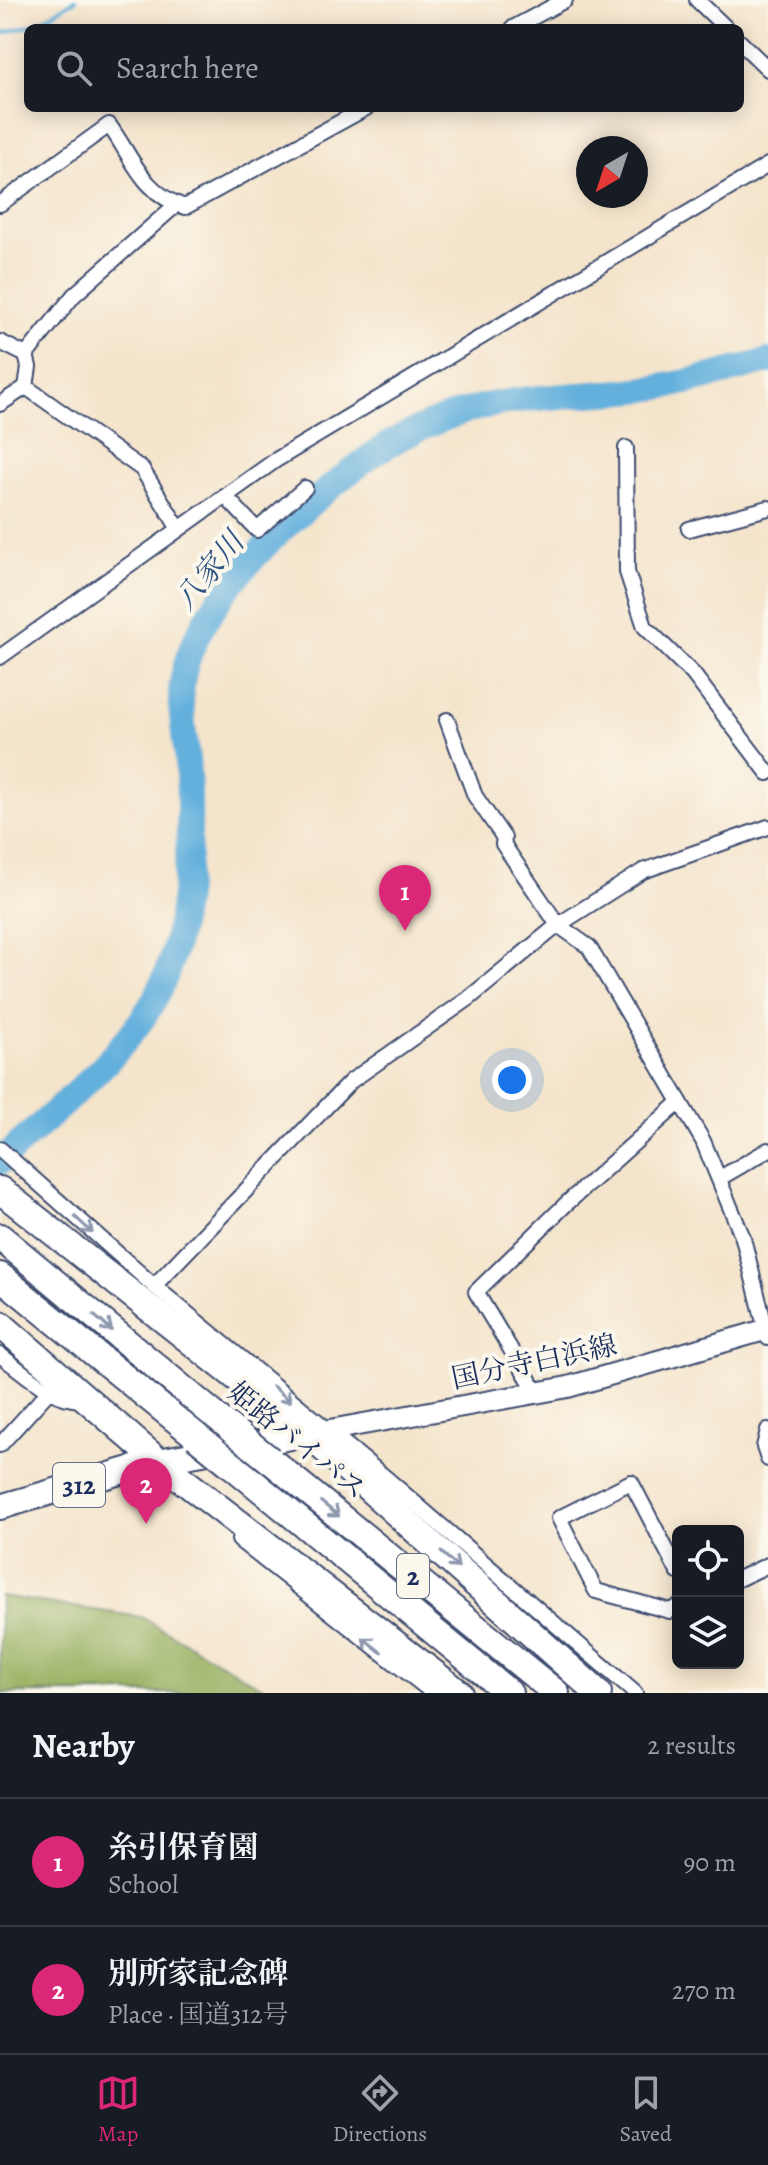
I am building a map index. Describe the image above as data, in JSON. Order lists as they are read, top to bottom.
{
  "streets": {
    "highway": ["姫路バイパス", "312", "2"],
    "main road": ["国分寺白浜線"]
  },
  "crossings": [
    ["国分寺白浜線", "312"]
  ],
  "water": ["八家川"],
  "north": "bottom left",
  "page": {
    "search": "Search here",
    "pins": ["1", "2"],
    "heading": ["Nearby", "2 results"],
    "list": [
      {
        "mark": "1",
        "name": "糸引保育園",
        "note": "School",
        "value": "90 m"
      },
      {
        "mark": "2",
        "name": "別所家記念碑",
        "note": "Place · 国道312号",
        "value": "270 m"
      }
    ],
    "nav": ["Map", "Directions", "Saved"]
  }
}
